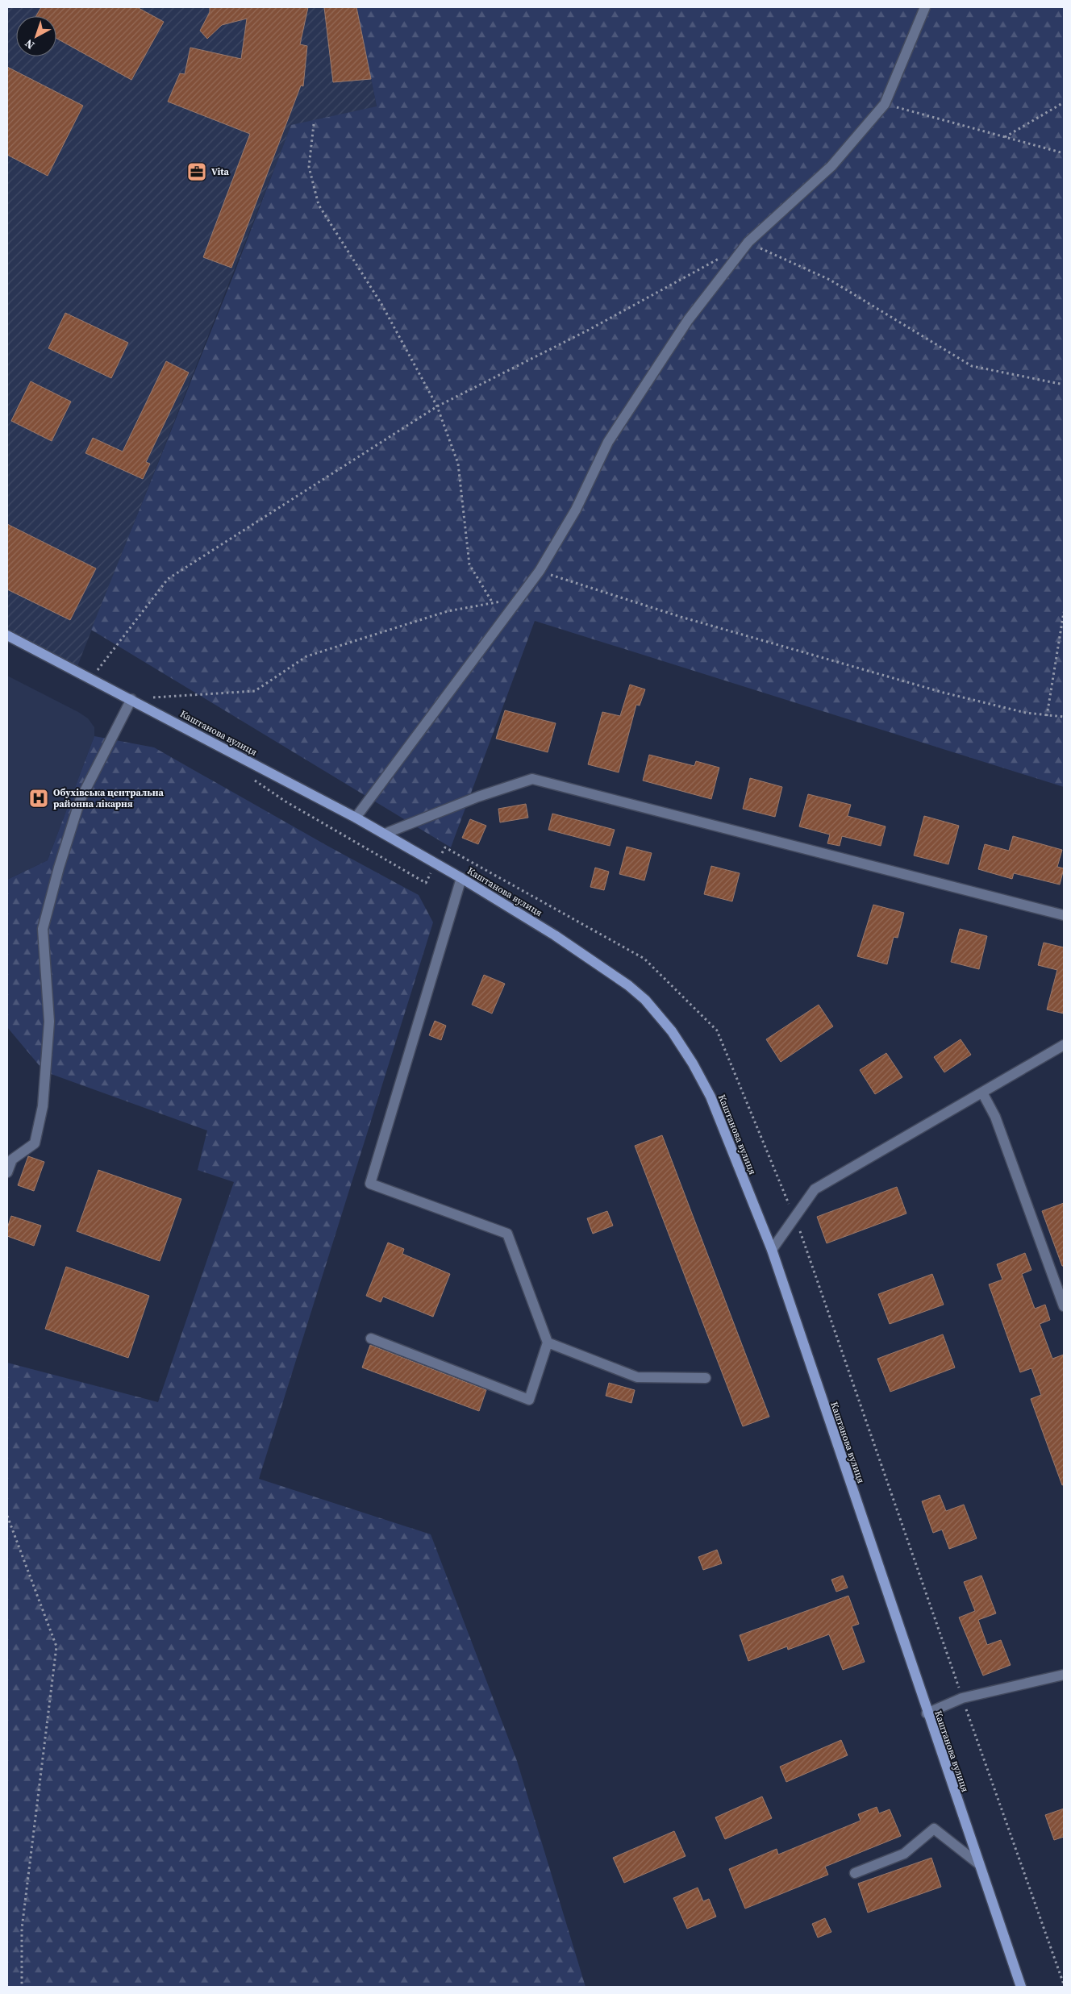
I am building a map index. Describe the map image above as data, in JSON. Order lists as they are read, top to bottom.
{
  "streets": {
    "main road": ["Каштанова вулиця"]
  },
  "places": {
    "office": ["Vita"],
    "hospital": ["Обухівська центральна районна лікарня"]
  },
  "north": "bottom left"
}
